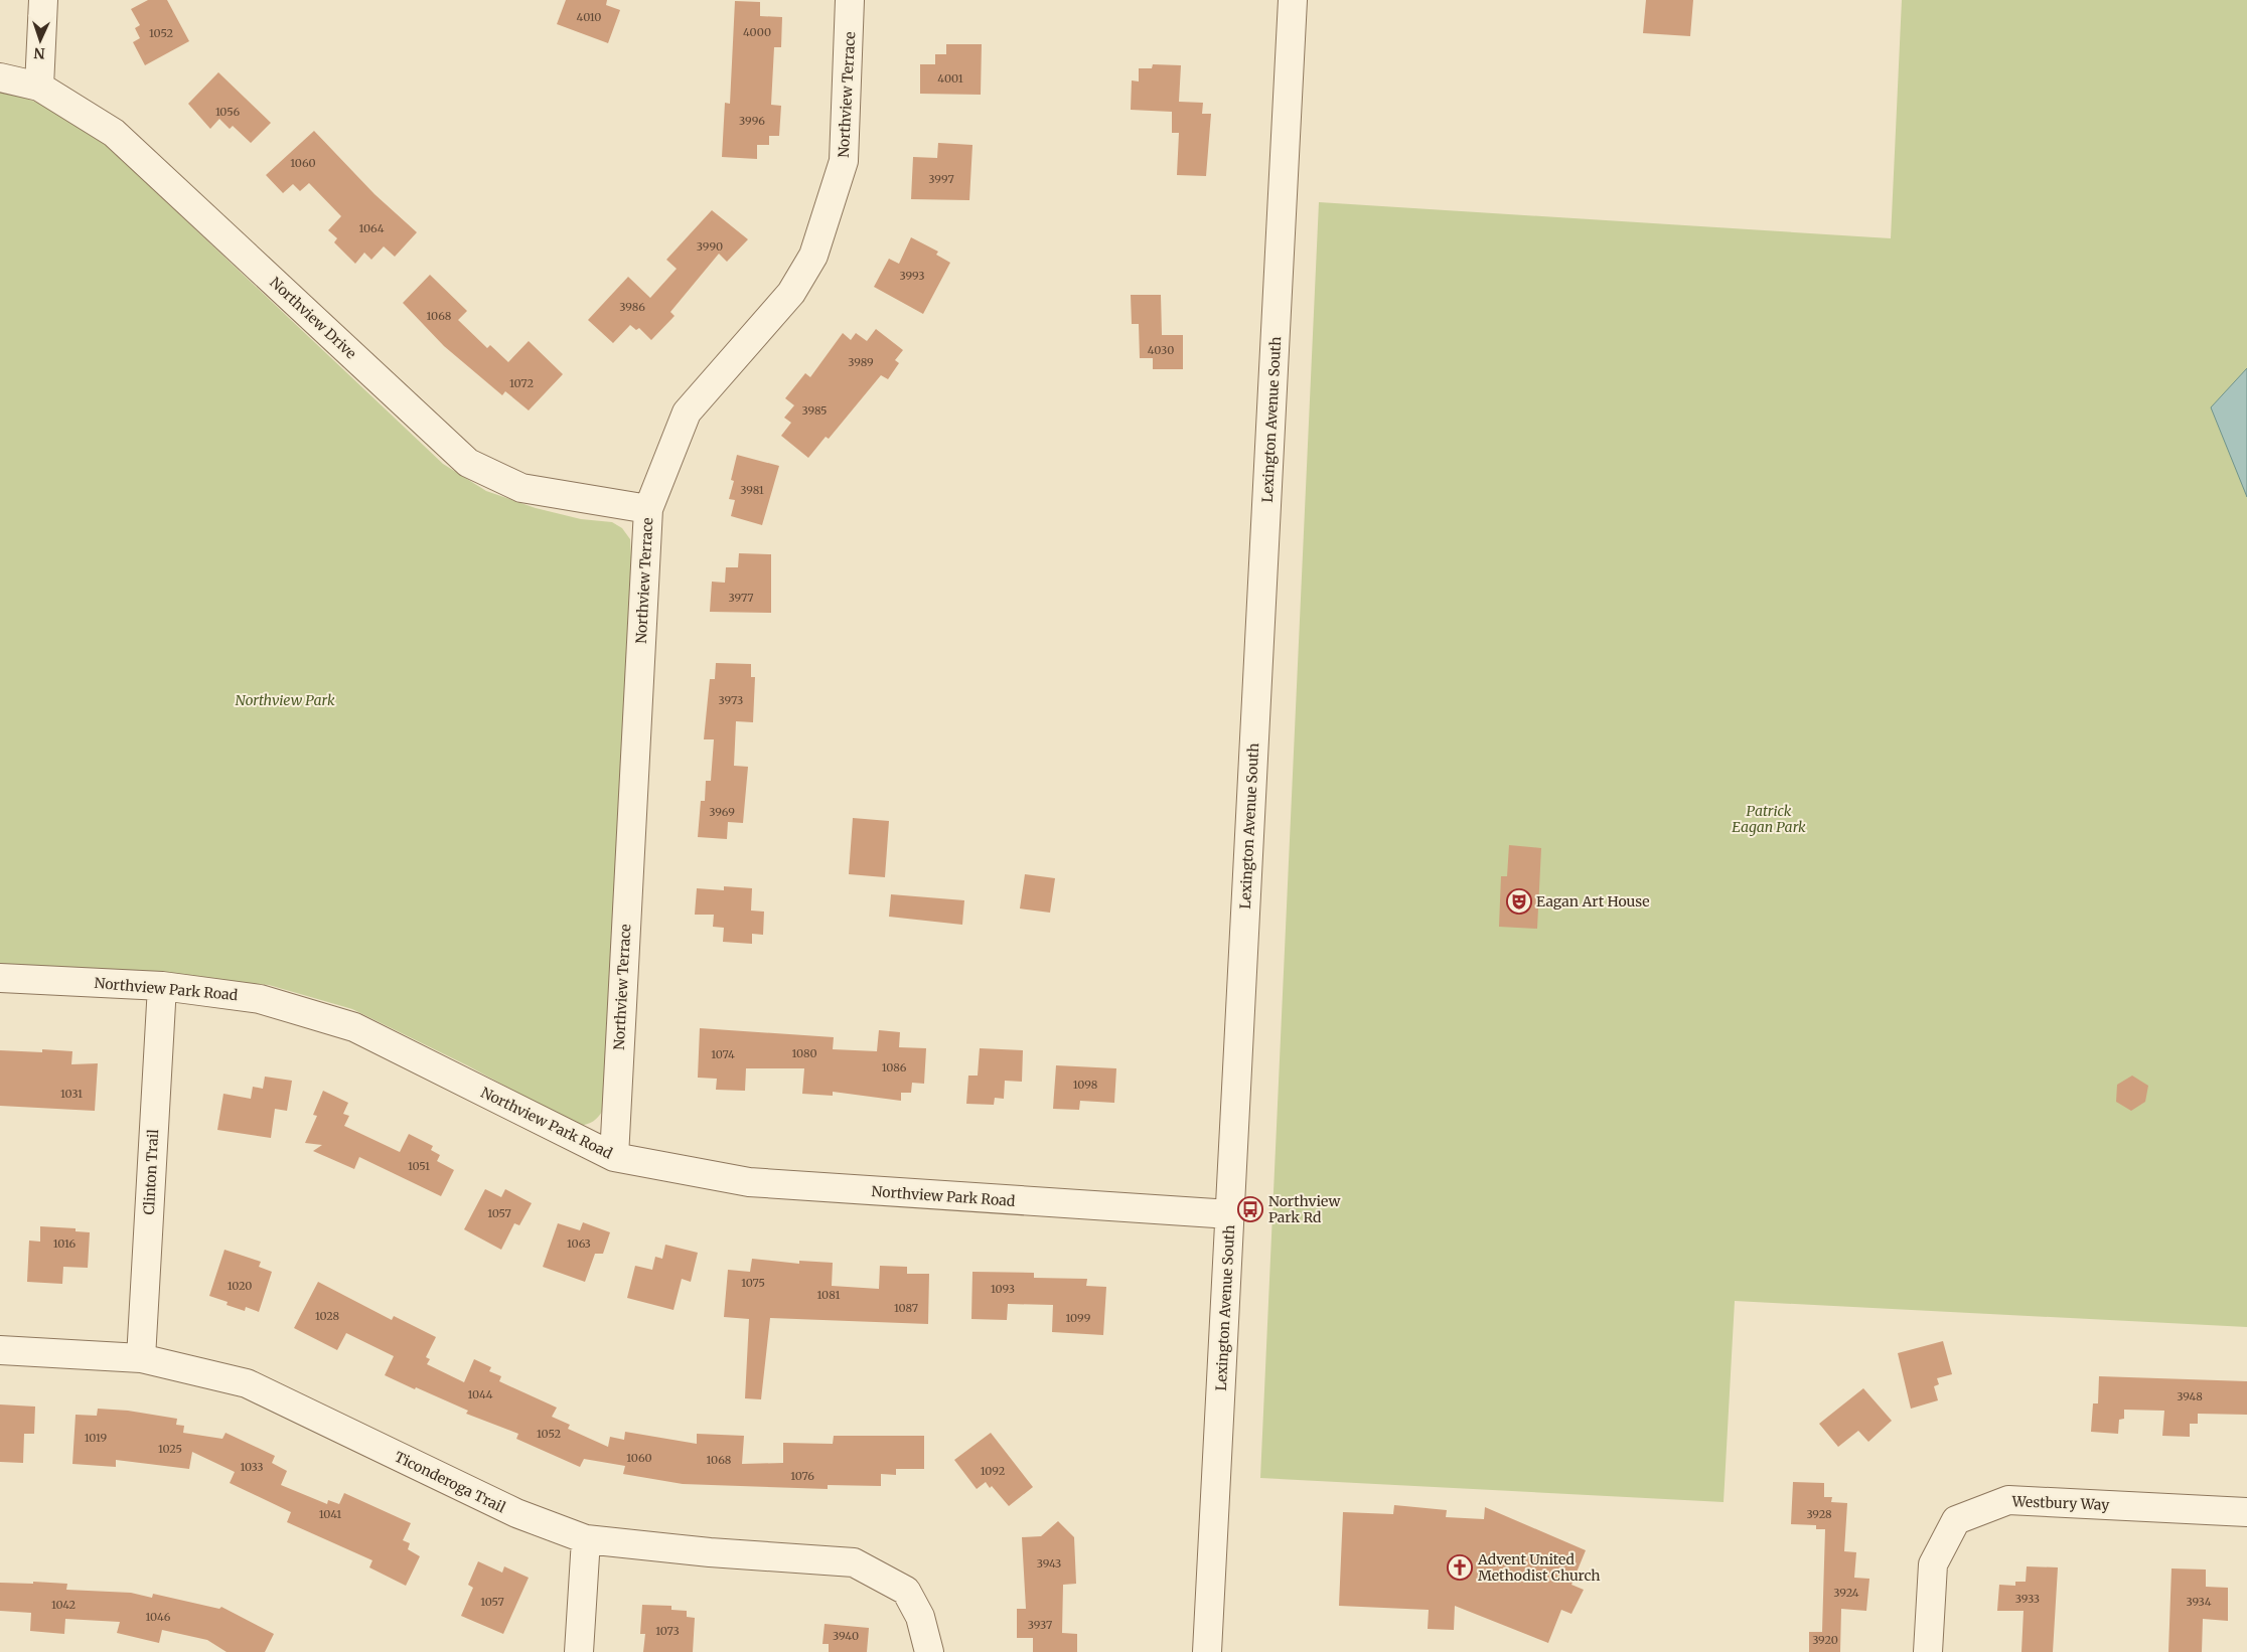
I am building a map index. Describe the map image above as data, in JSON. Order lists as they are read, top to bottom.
{
  "streets": {
    "street": [
      "Northview Terrace",
      "Northview Drive",
      "Lexington Avenue South",
      "Northview Park Road",
      "Clinton Trail",
      "Ticonderoga Trail",
      "Westbury Way"
    ]
  },
  "crossings": [
    ["Northview Terrace", "Northview Drive"],
    ["Northview Terrace", "Northview Park Road"],
    ["Lexington Avenue South", "Northview Park Road"],
    ["Northview Park Road", "Clinton Trail"],
    ["Clinton Trail", "Ticonderoga Trail"]
  ],
  "parks": ["Northview Park", "Patrick Eagan Park"],
  "places": {
    "theatre": ["Eagan Art House"],
    "bus stop": ["Northview Park Rd"],
    "church": ["Advent United Methodist Church"]
  },
  "house_numbers": [
    "4010",
    "4000",
    "1052",
    "4001",
    "1056",
    "3996",
    "1060",
    "3997",
    "1064",
    "3990",
    "3993",
    "3986",
    "1068",
    "4030",
    "3989",
    "1072",
    "3985",
    "3981",
    "3977",
    "3973",
    "3969",
    "1080",
    "1074",
    "1086",
    "1098",
    "1031",
    "1051",
    "1057",
    "1016",
    "1063",
    "1075",
    "1020",
    "1093",
    "1081",
    "1087",
    "1028",
    "1099",
    "1044",
    "3948",
    "1052",
    "1019",
    "1025",
    "1060",
    "1068",
    "1033",
    "1092",
    "1076",
    "1041",
    "3928",
    "3943",
    "3924",
    "3933",
    "1057",
    "3934",
    "1042",
    "1046",
    "3937",
    "1073",
    "3940",
    "3920"
  ],
  "north": "bottom"
}
